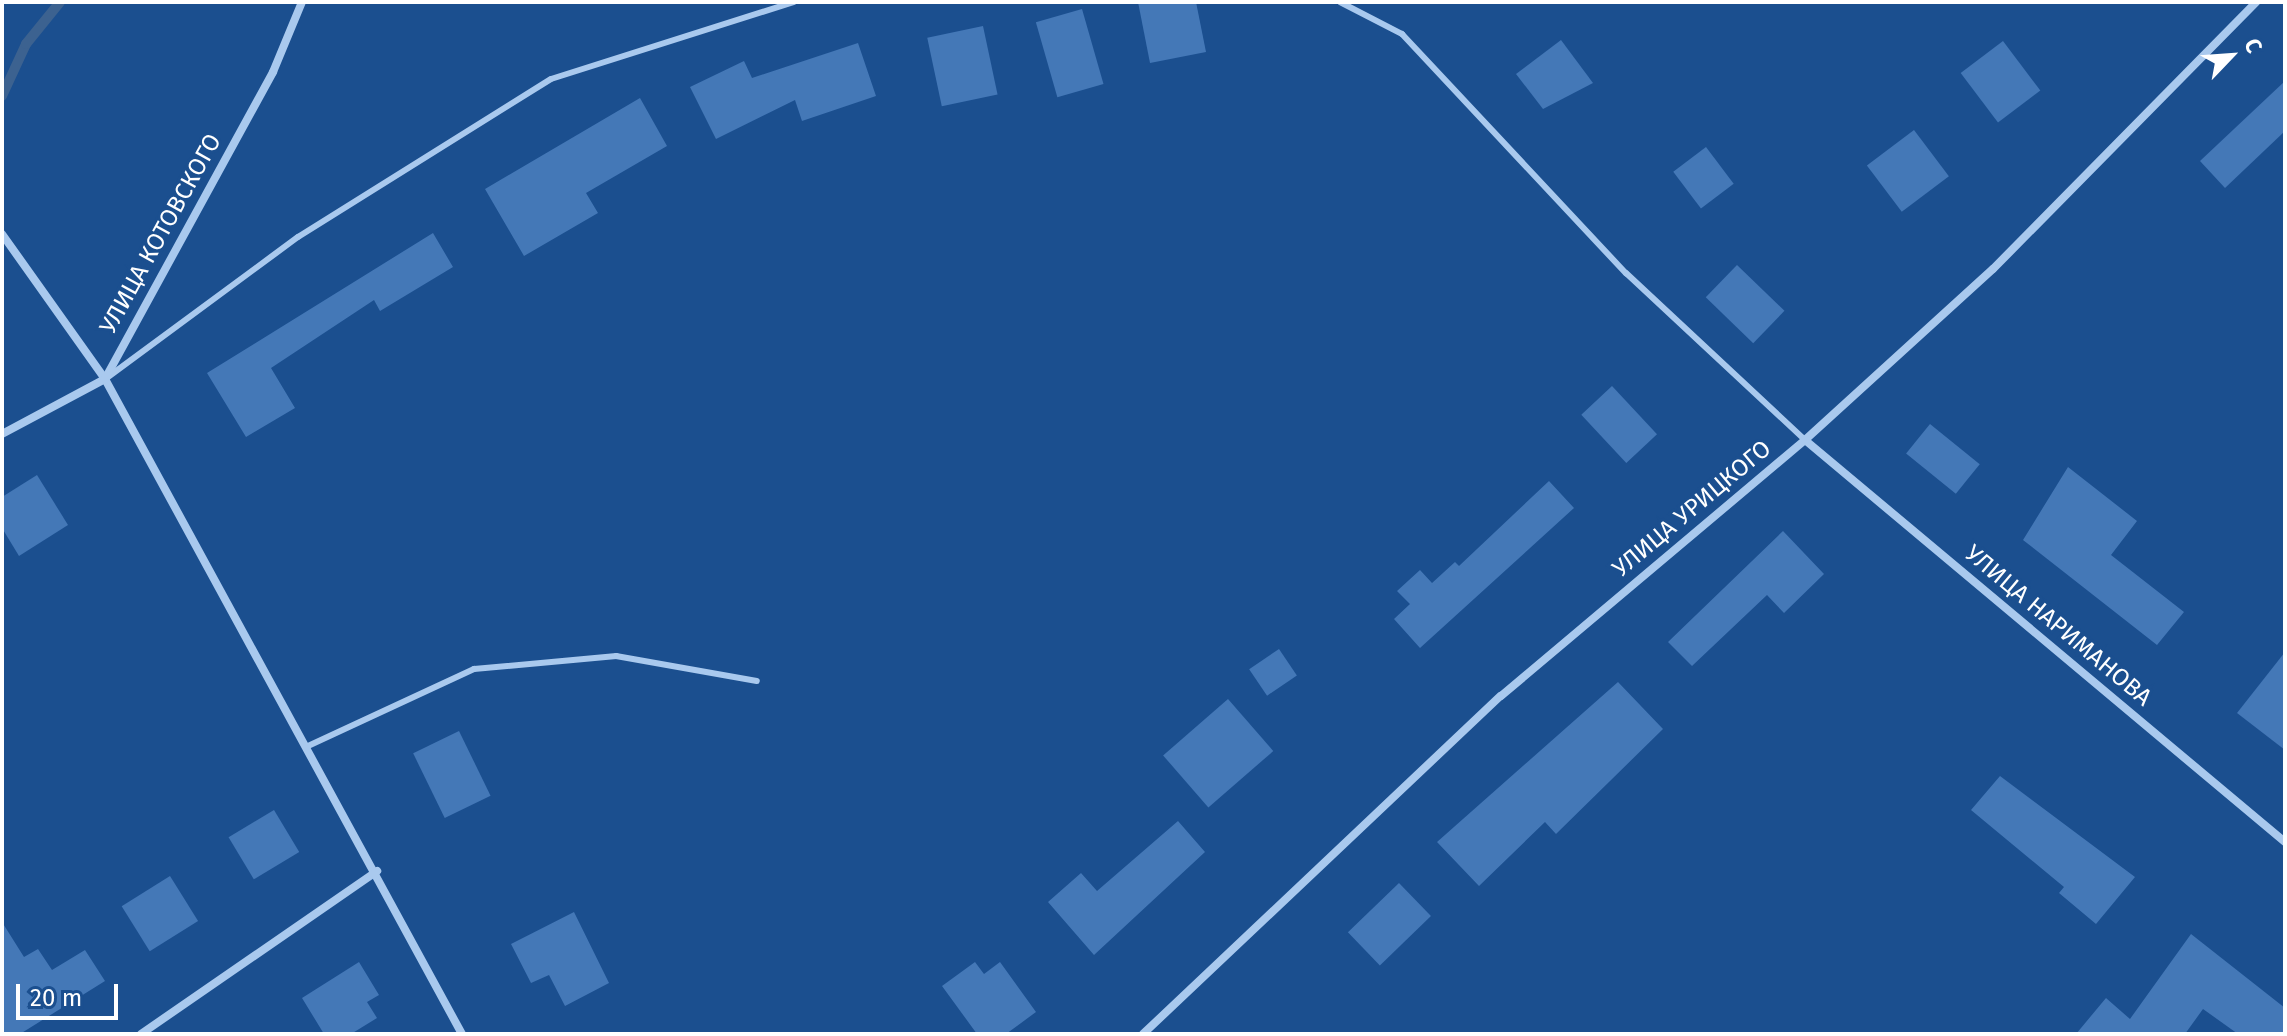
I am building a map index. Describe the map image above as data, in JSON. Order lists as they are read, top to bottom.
{
  "streets": {
    "street": ["УЛИЦА КОТОВСКОГО", "УЛИЦА УРИЦКОГО", "УЛИЦА НАРИМАНОВА"]
  },
  "crossings": [
    ["УЛИЦА УРИЦКОГО", "УЛИЦА НАРИМАНОВА"]
  ],
  "scale_bar": "20 m",
  "north": "top right"
}
